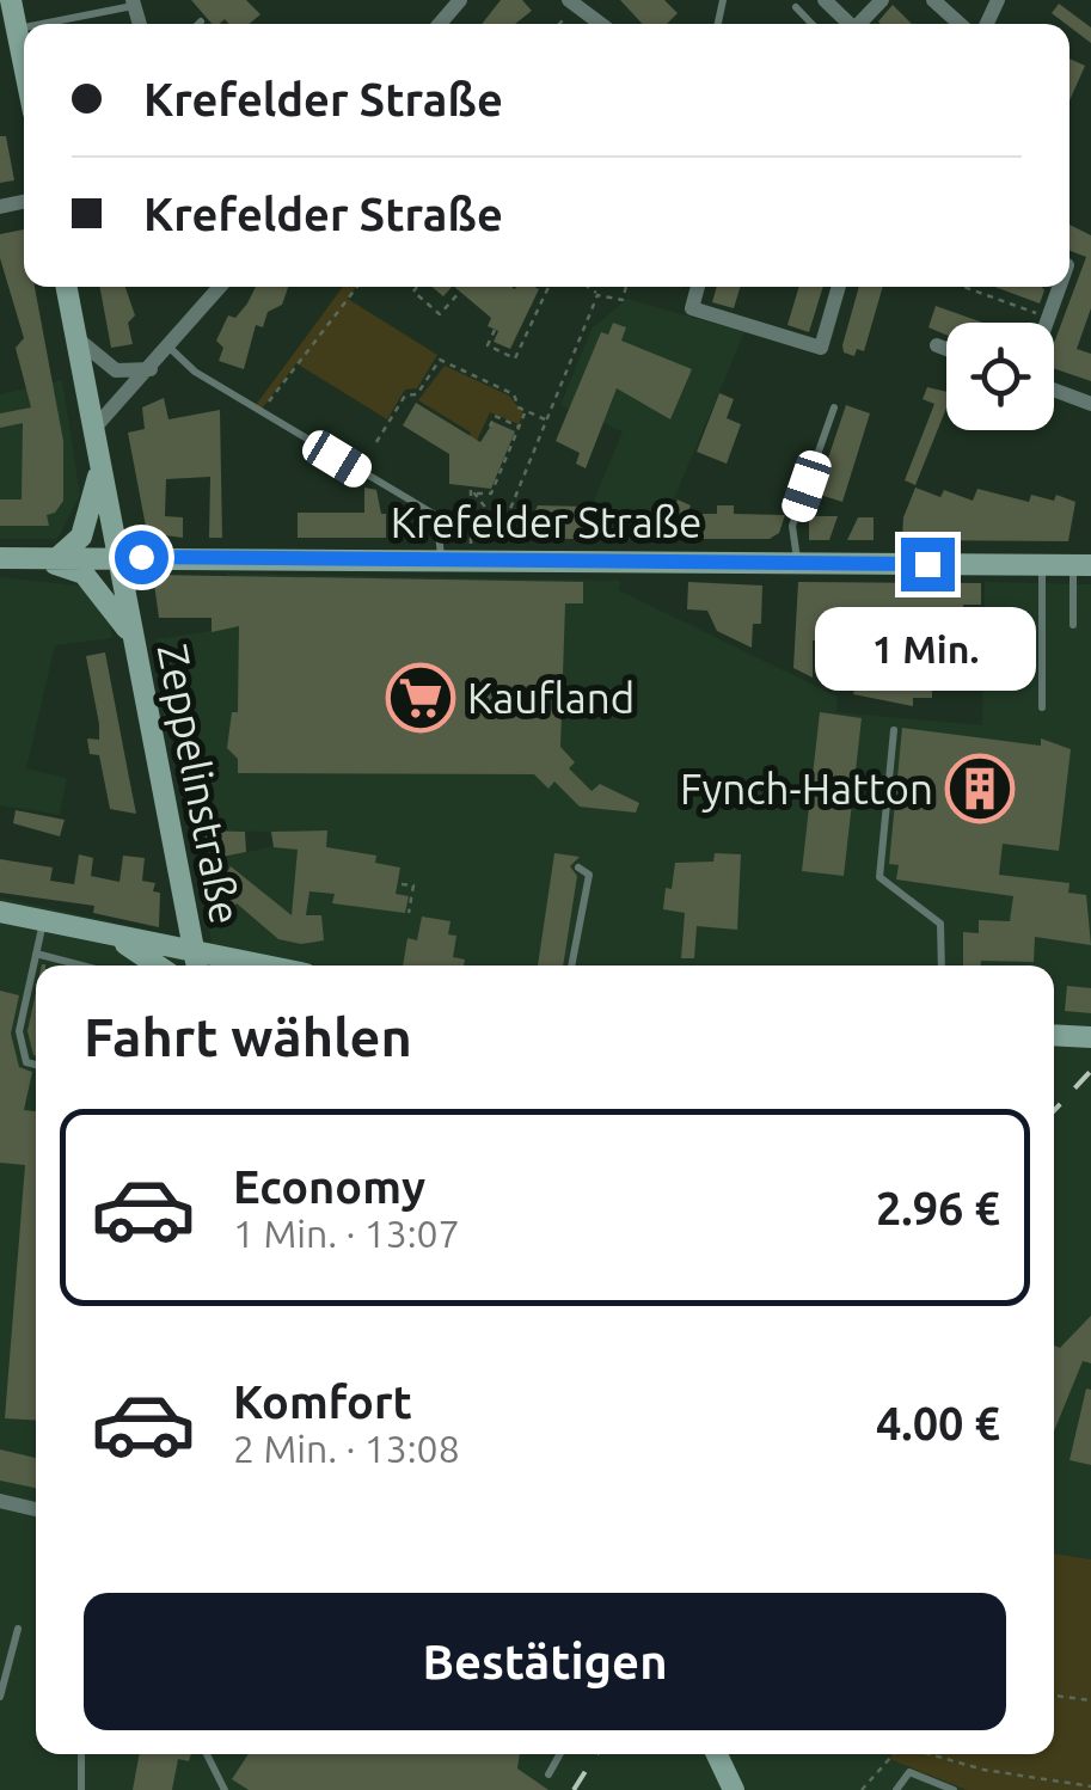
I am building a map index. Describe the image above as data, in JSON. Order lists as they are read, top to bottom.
{
  "streets": {
    "street": ["Krefelder Straße", "Zeppelinstraße"]
  },
  "crossings": [
    ["Krefelder Straße", "Zeppelinstraße"]
  ],
  "places": {
    "supermarket": ["Kaufland"],
    "building": ["Fynch-Hatton"]
  },
  "page": {
    "banner": ["Krefelder Straße", "Krefelder Straße"],
    "bubble": "1 Min.",
    "heading": "Fahrt wählen",
    "list": [
      {
        "name": "Economy",
        "note": "1 Min. · 13:07",
        "value": "2.96 €"
      },
      {
        "name": "Komfort",
        "note": "2 Min. · 13:08",
        "value": "4.00 €"
      }
    ],
    "buttons": "Bestätigen"
  }
}
